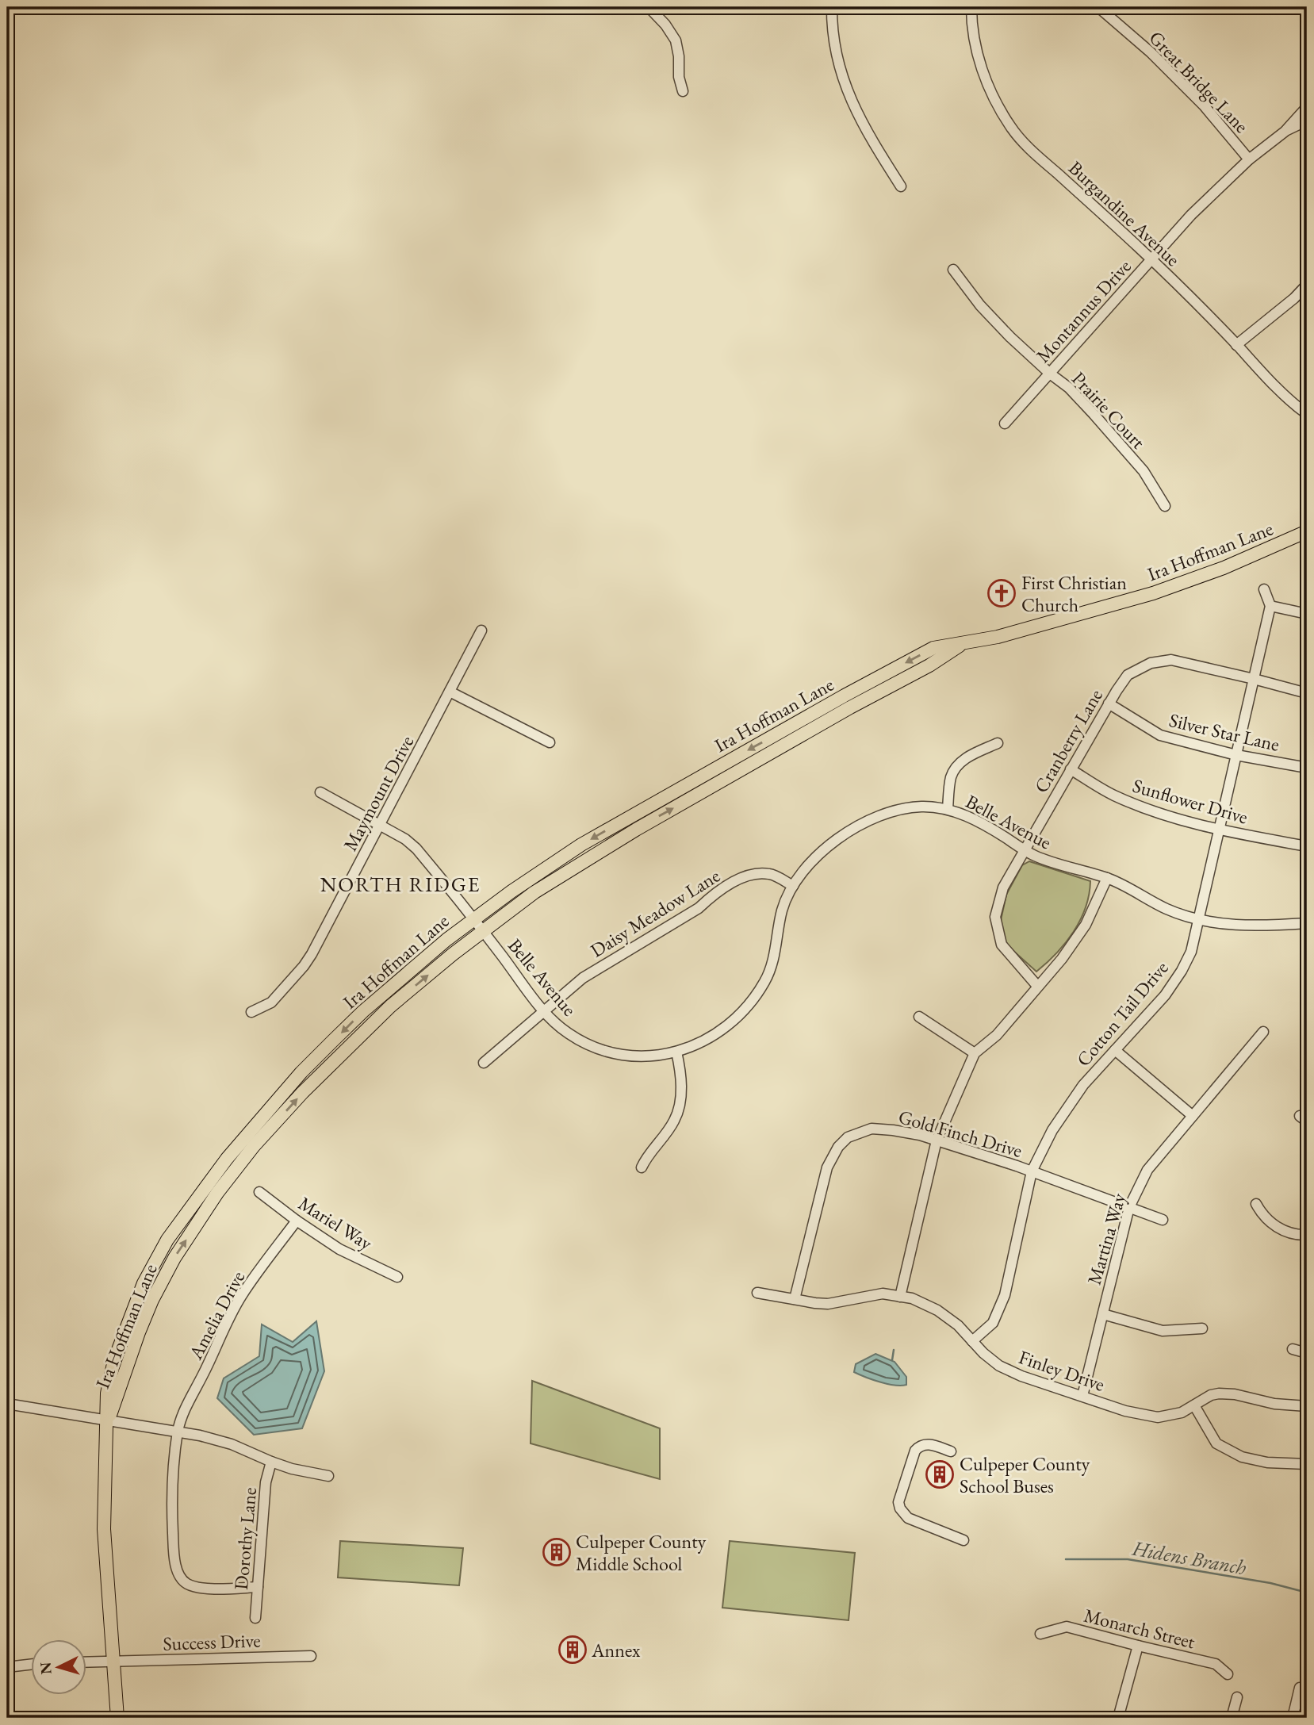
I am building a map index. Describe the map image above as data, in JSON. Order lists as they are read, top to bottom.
{
  "streets": {
    "main road": ["Ira Hoffman Lane"],
    "street": [
      "Great Bridge Lane",
      "Burgandine Avenue",
      "Montannus Drive",
      "Prairie Court",
      "Silver Star Lane",
      "Cranberry Lane",
      "Maymount Drive",
      "Sunflower Drive",
      "Belle Avenue",
      "Daisy Meadow Lane",
      "Cotton Tail Drive",
      "Gold Finch Drive",
      "Mariel Way",
      "Martina Way",
      "Amelia Drive",
      "Finley Drive",
      "Dorothy Lane",
      "Monarch Street",
      "Success Drive"
    ]
  },
  "crossings": [
    ["Great Bridge Lane", "Montannus Drive"],
    ["Burgandine Avenue", "Montannus Drive"],
    ["Montannus Drive", "Prairie Court"],
    ["Ira Hoffman Lane", "Belle Avenue"],
    ["Ira Hoffman Lane", "Success Drive"],
    ["Silver Star Lane", "Cranberry Lane"],
    ["Silver Star Lane", "Cotton Tail Drive"],
    ["Cranberry Lane", "Sunflower Drive"],
    ["Cranberry Lane", "Belle Avenue"],
    ["Cranberry Lane", "Cotton Tail Drive"],
    ["Maymount Drive", "Belle Avenue"],
    ["Sunflower Drive", "Cotton Tail Drive"],
    ["Belle Avenue", "Daisy Meadow Lane"],
    ["Belle Avenue", "Cotton Tail Drive"],
    ["Cotton Tail Drive", "Gold Finch Drive"],
    ["Cotton Tail Drive", "Finley Drive"],
    ["Gold Finch Drive", "Martina Way"],
    ["Gold Finch Drive", "Finley Drive"],
    ["Mariel Way", "Amelia Drive"],
    ["Martina Way", "Finley Drive"],
    ["Amelia Drive", "Dorothy Lane"]
  ],
  "districts": ["NORTH RIDGE"],
  "water": ["Hidens Branch"],
  "places": {
    "church": ["First Christian Church"],
    "building": ["Culpeper County School Buses", "Culpeper County Middle School", "Annex"]
  },
  "north": "left"
}
